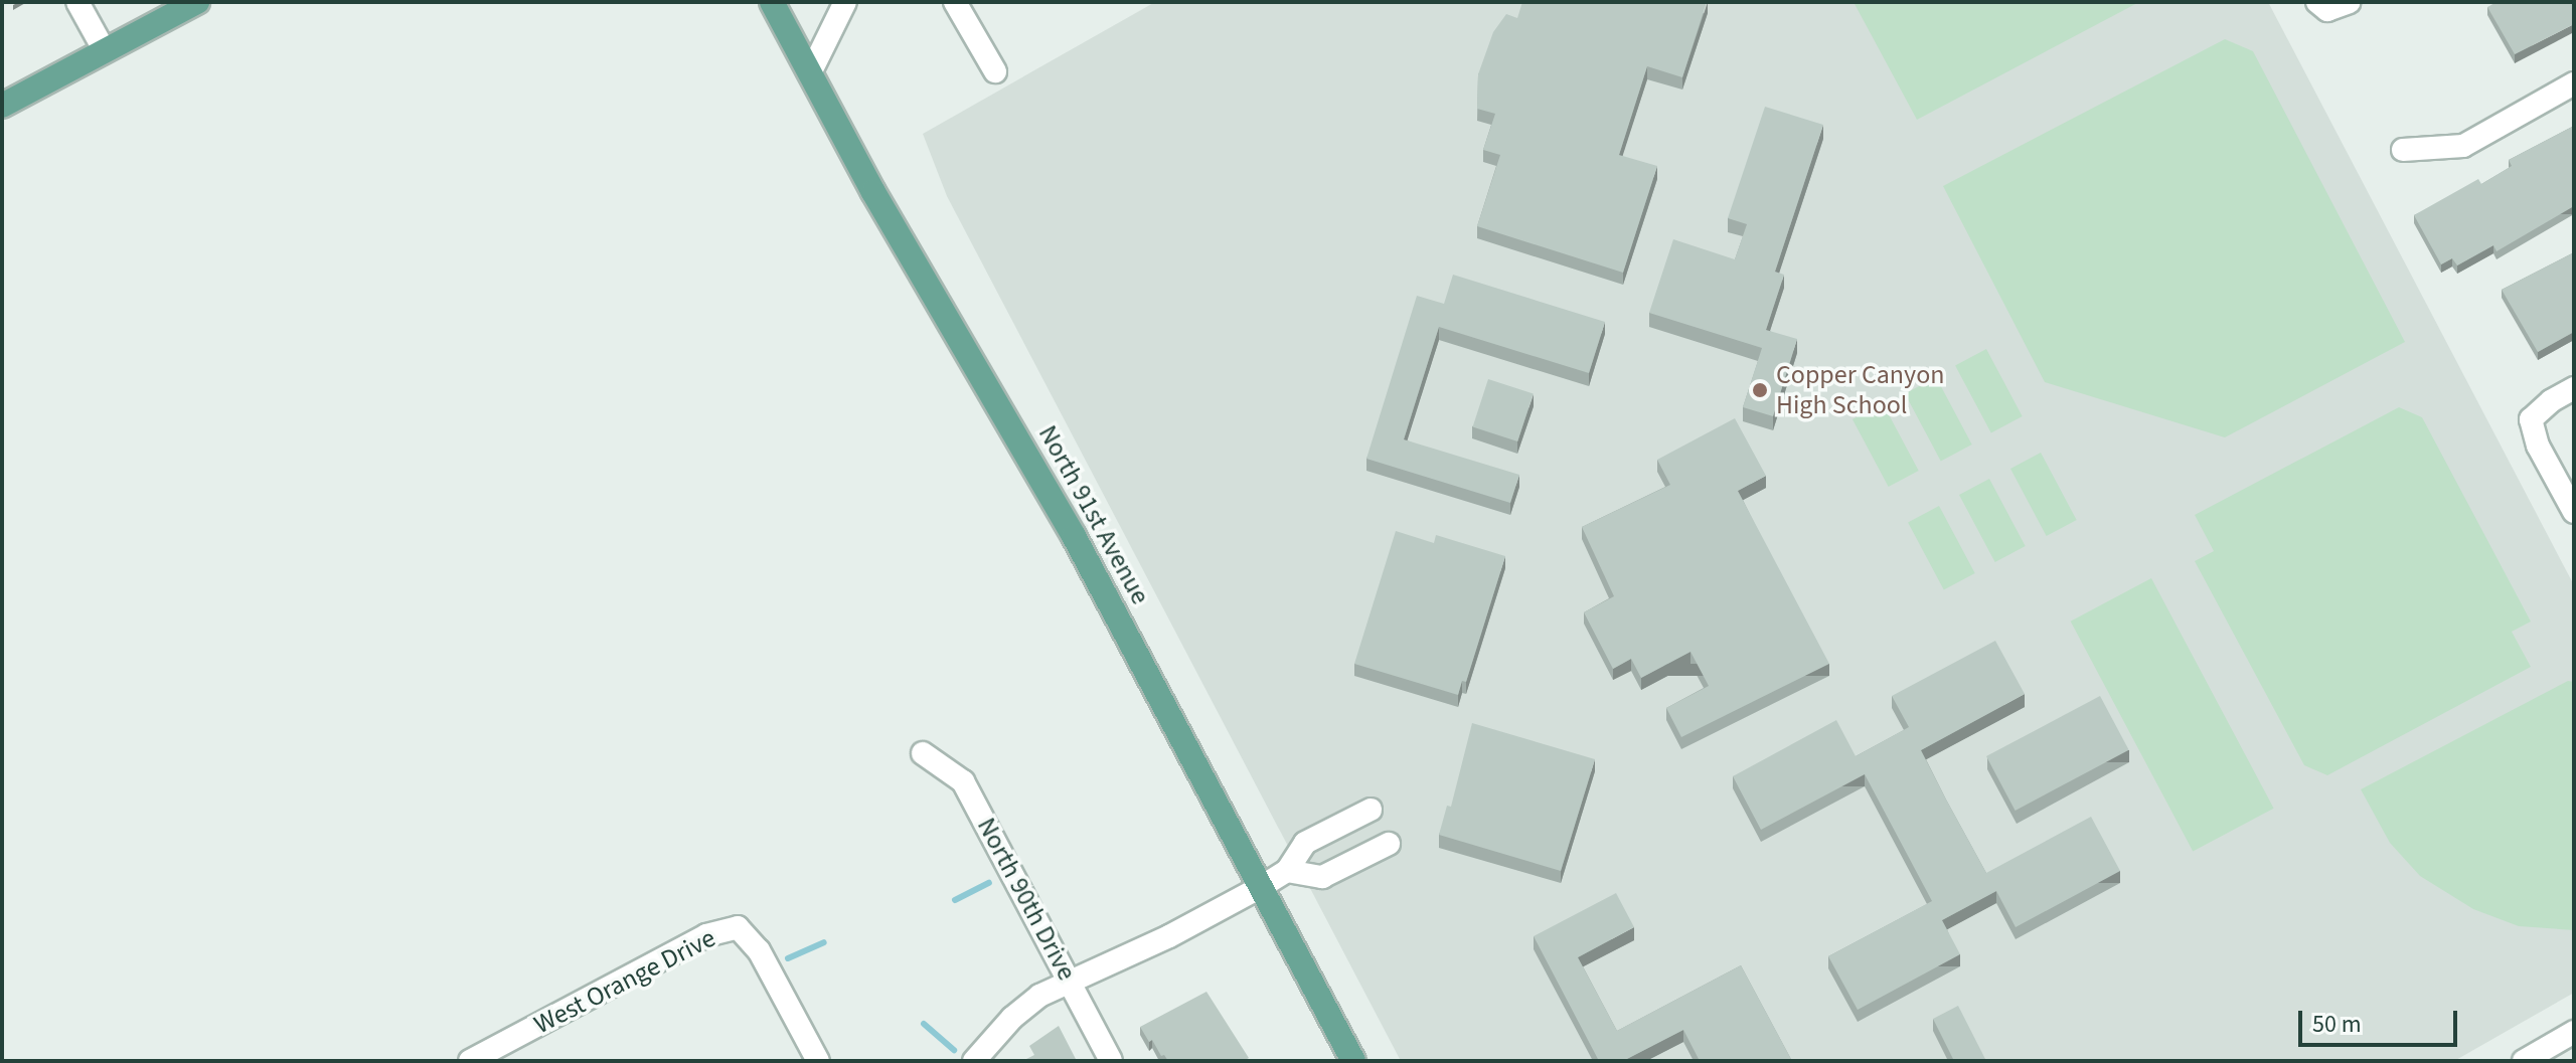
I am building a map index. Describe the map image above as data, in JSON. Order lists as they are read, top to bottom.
{
  "streets": {
    "main road": ["North 91st Avenue"],
    "street": ["North 90th Drive", "West Orange Drive"]
  },
  "places": ["Copper Canyon High School"],
  "scale_bar": "50 m"
}
